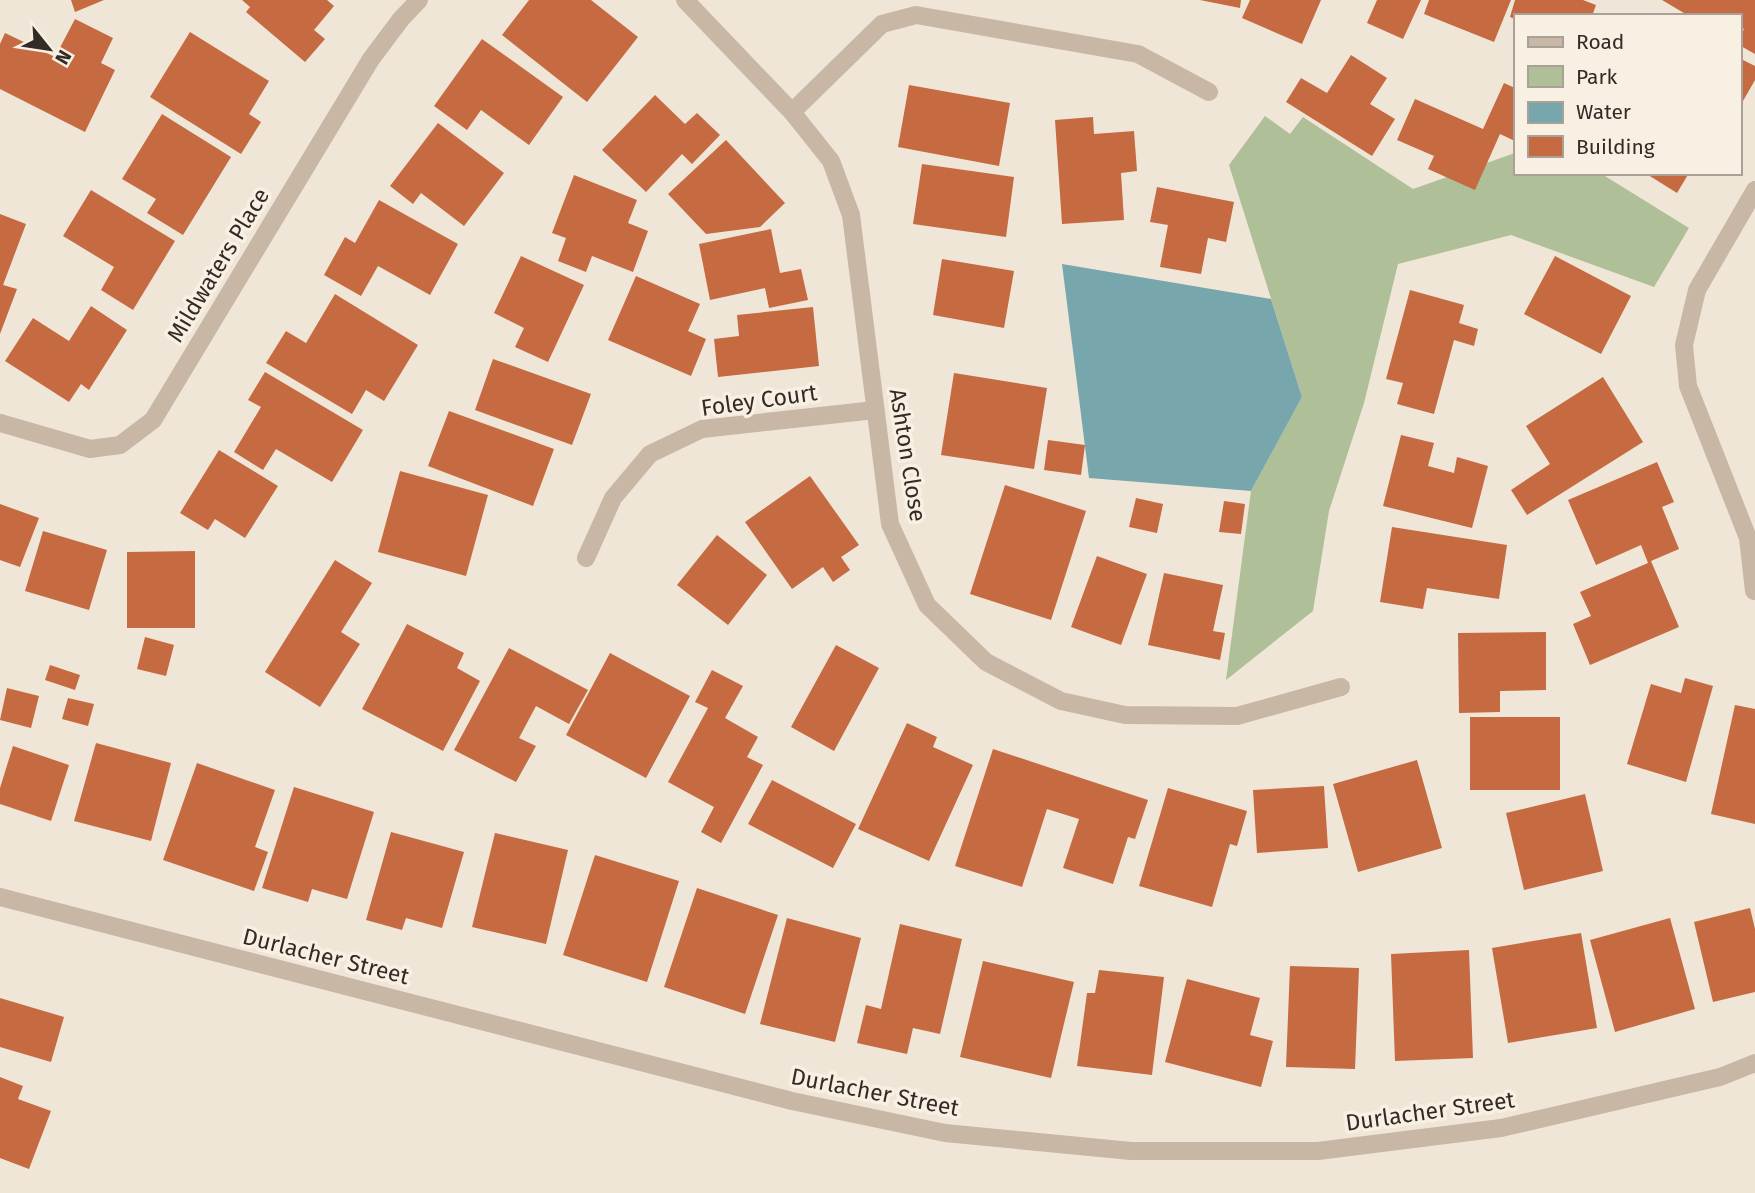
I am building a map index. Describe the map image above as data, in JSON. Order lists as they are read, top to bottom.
{
  "streets": {
    "street": [
      "Mildwaters Place",
      "Foley Court",
      "Ashton Close",
      "Durlacher Street"
    ]
  },
  "crossings": [
    ["Foley Court", "Ashton Close"]
  ],
  "legend": [
    "Road",
    "Park",
    "Water",
    "Building"
  ],
  "north": "bottom right"
}
